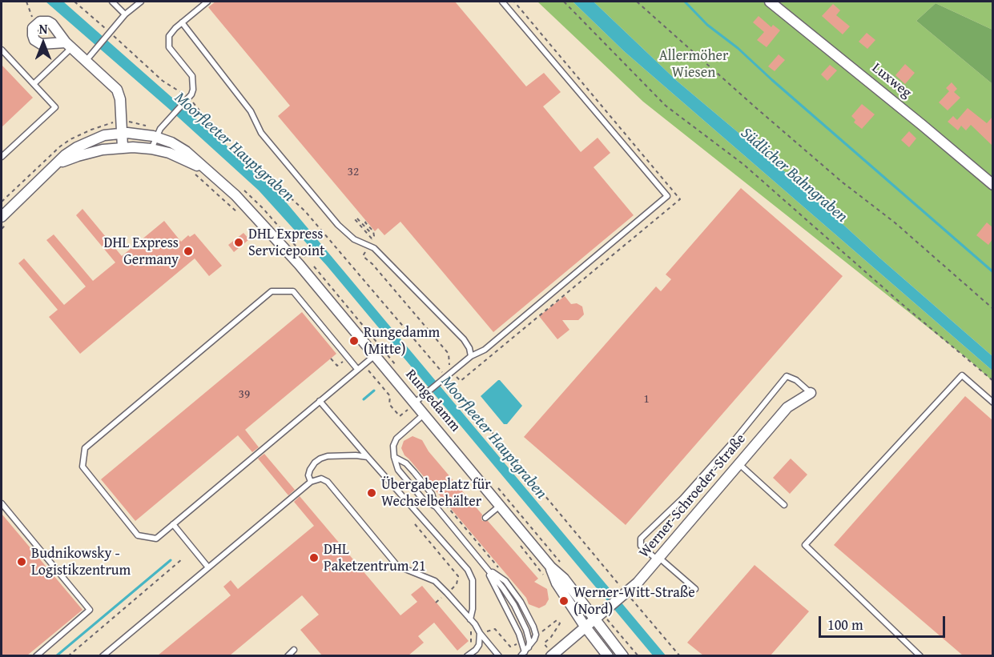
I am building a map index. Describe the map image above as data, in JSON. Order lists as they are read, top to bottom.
{
  "streets": {
    "street": ["Luxweg", "Rungedamm", "Werner-Schroeder-Straße"]
  },
  "crossings": [
    ["Rungedamm", "Werner-Schroeder-Straße"]
  ],
  "water": ["Moorfleeter Hauptgraben", "Südlicher Bahngraben"],
  "parks": ["Allermöher Wiesen"],
  "places": [
    "DHL Express Servicepoint",
    "DHL Express Germany",
    "Rungedamm (Mitte)",
    "Übergabeplatz für Wechselbehälter",
    "DHL Paketzentrum 21",
    "Budnikowsky - Logistikzentrum",
    "Werner-Witt-Straße (Nord)"
  ],
  "house_numbers": ["32", "39", "1"],
  "scale_bar": "100 m",
  "north": "top"
}
